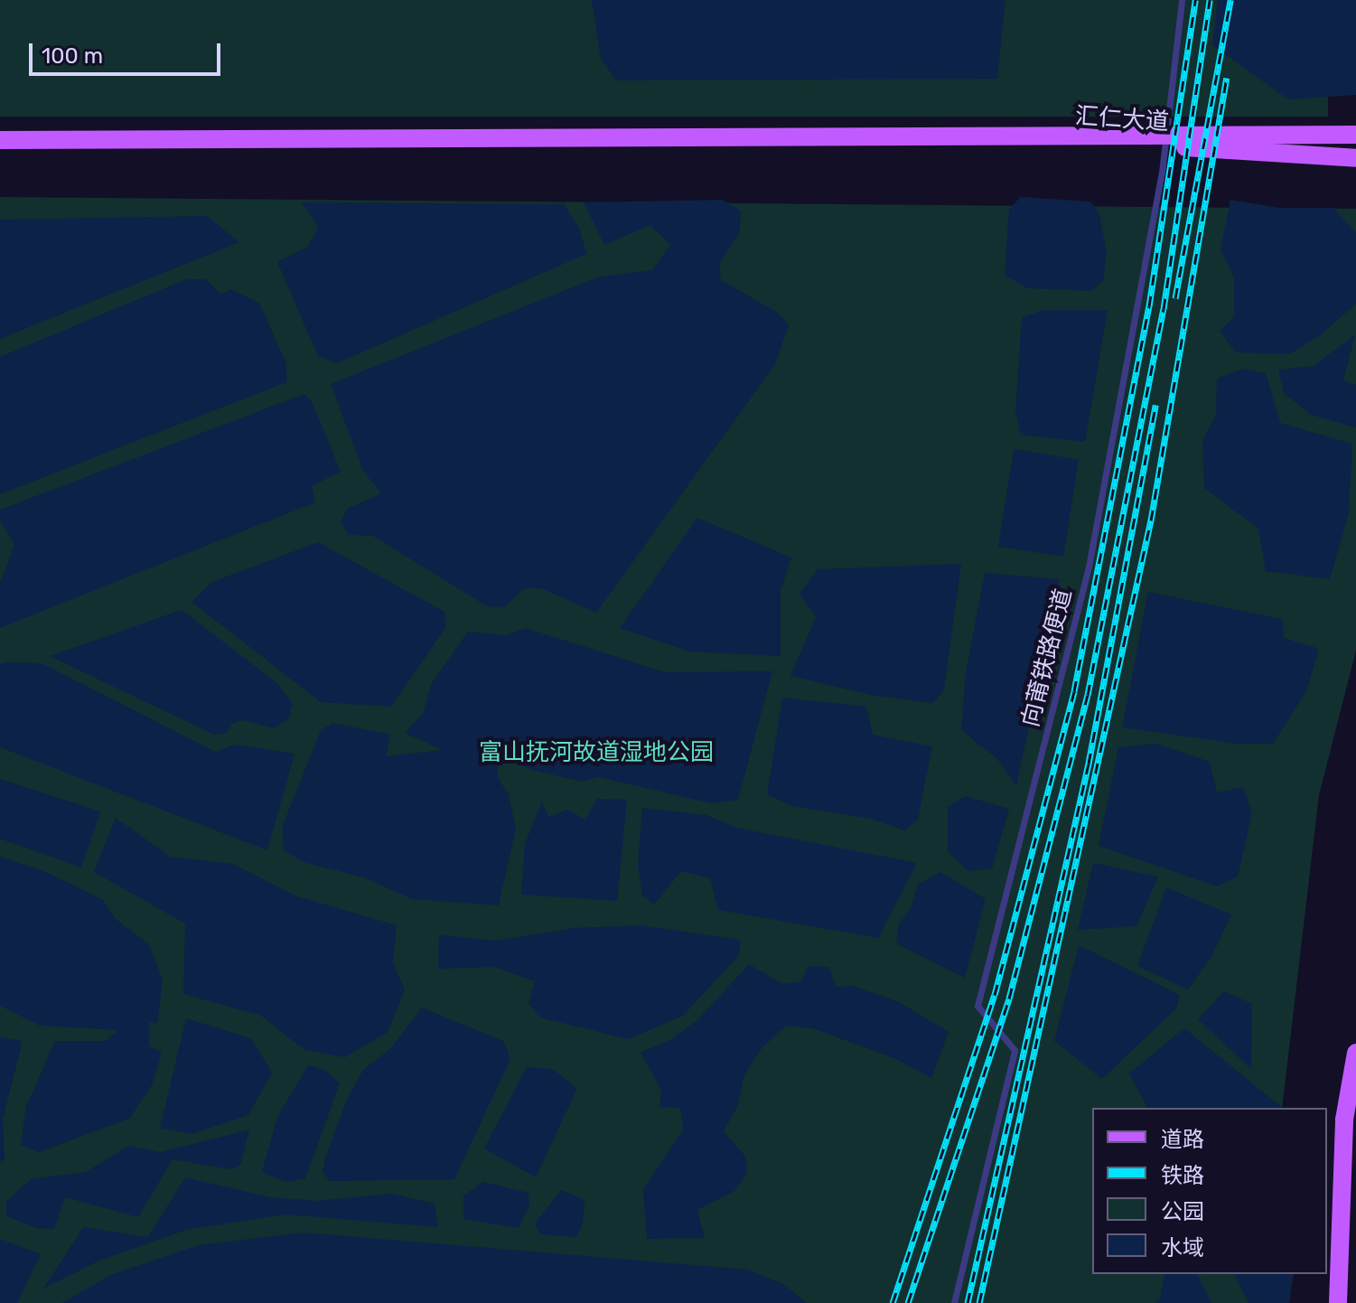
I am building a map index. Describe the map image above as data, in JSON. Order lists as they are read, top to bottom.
{
  "streets": {
    "main road": ["汇仁大道"],
    "lane": ["向莆铁路便道"]
  },
  "crossings": [
    ["汇仁大道", "向莆铁路便道"]
  ],
  "parks": ["富山抚河故道湿地公园"],
  "legend": [
    "道路",
    "铁路",
    "公园",
    "水域"
  ],
  "scale_bar": "100 m"
}
